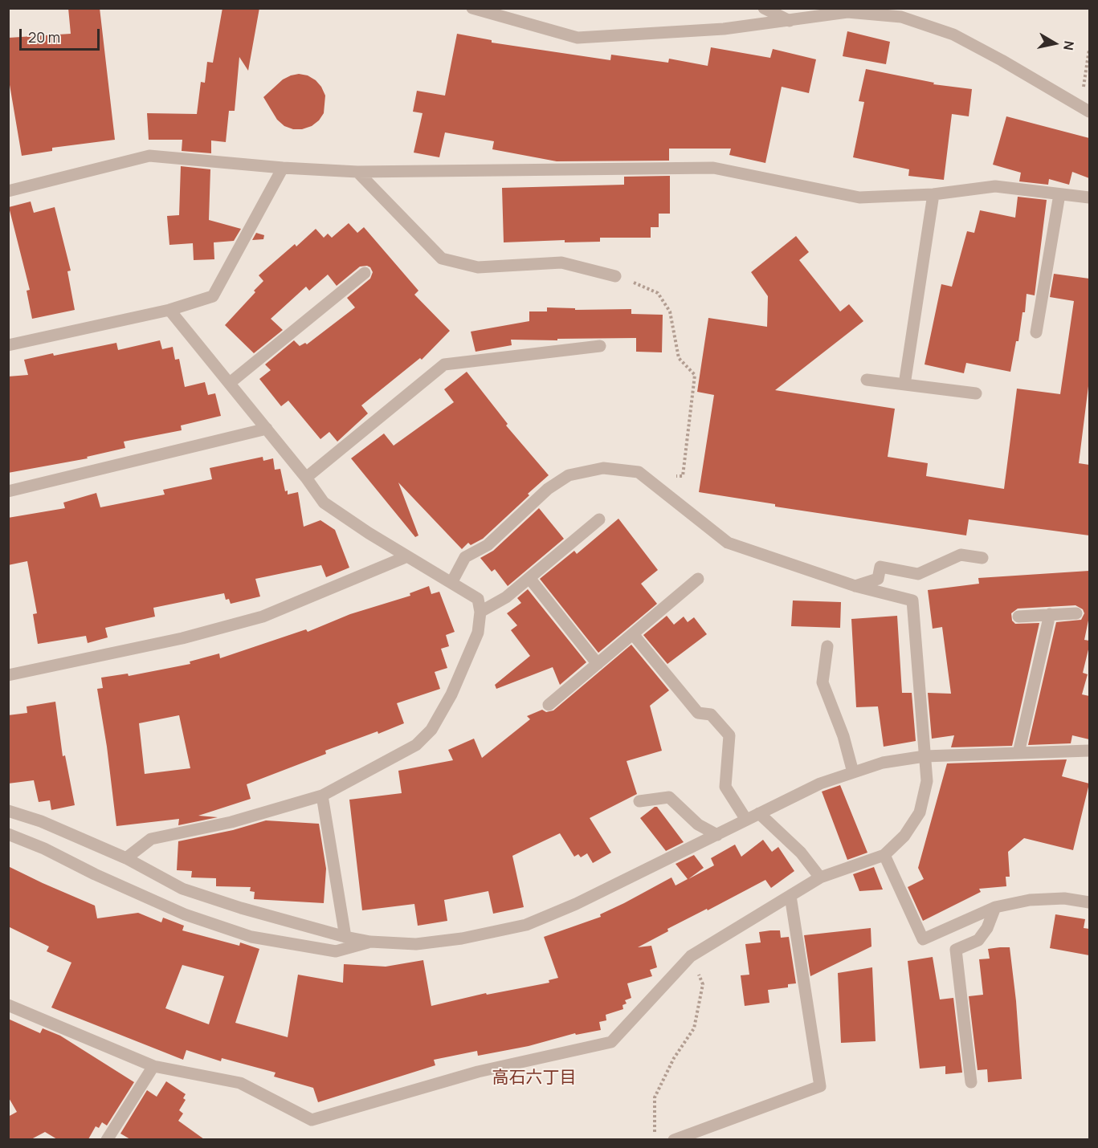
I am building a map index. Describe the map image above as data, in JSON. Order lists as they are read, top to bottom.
{
  "districts": ["高石六丁目"],
  "scale_bar": "20 m",
  "north": "right"
}
